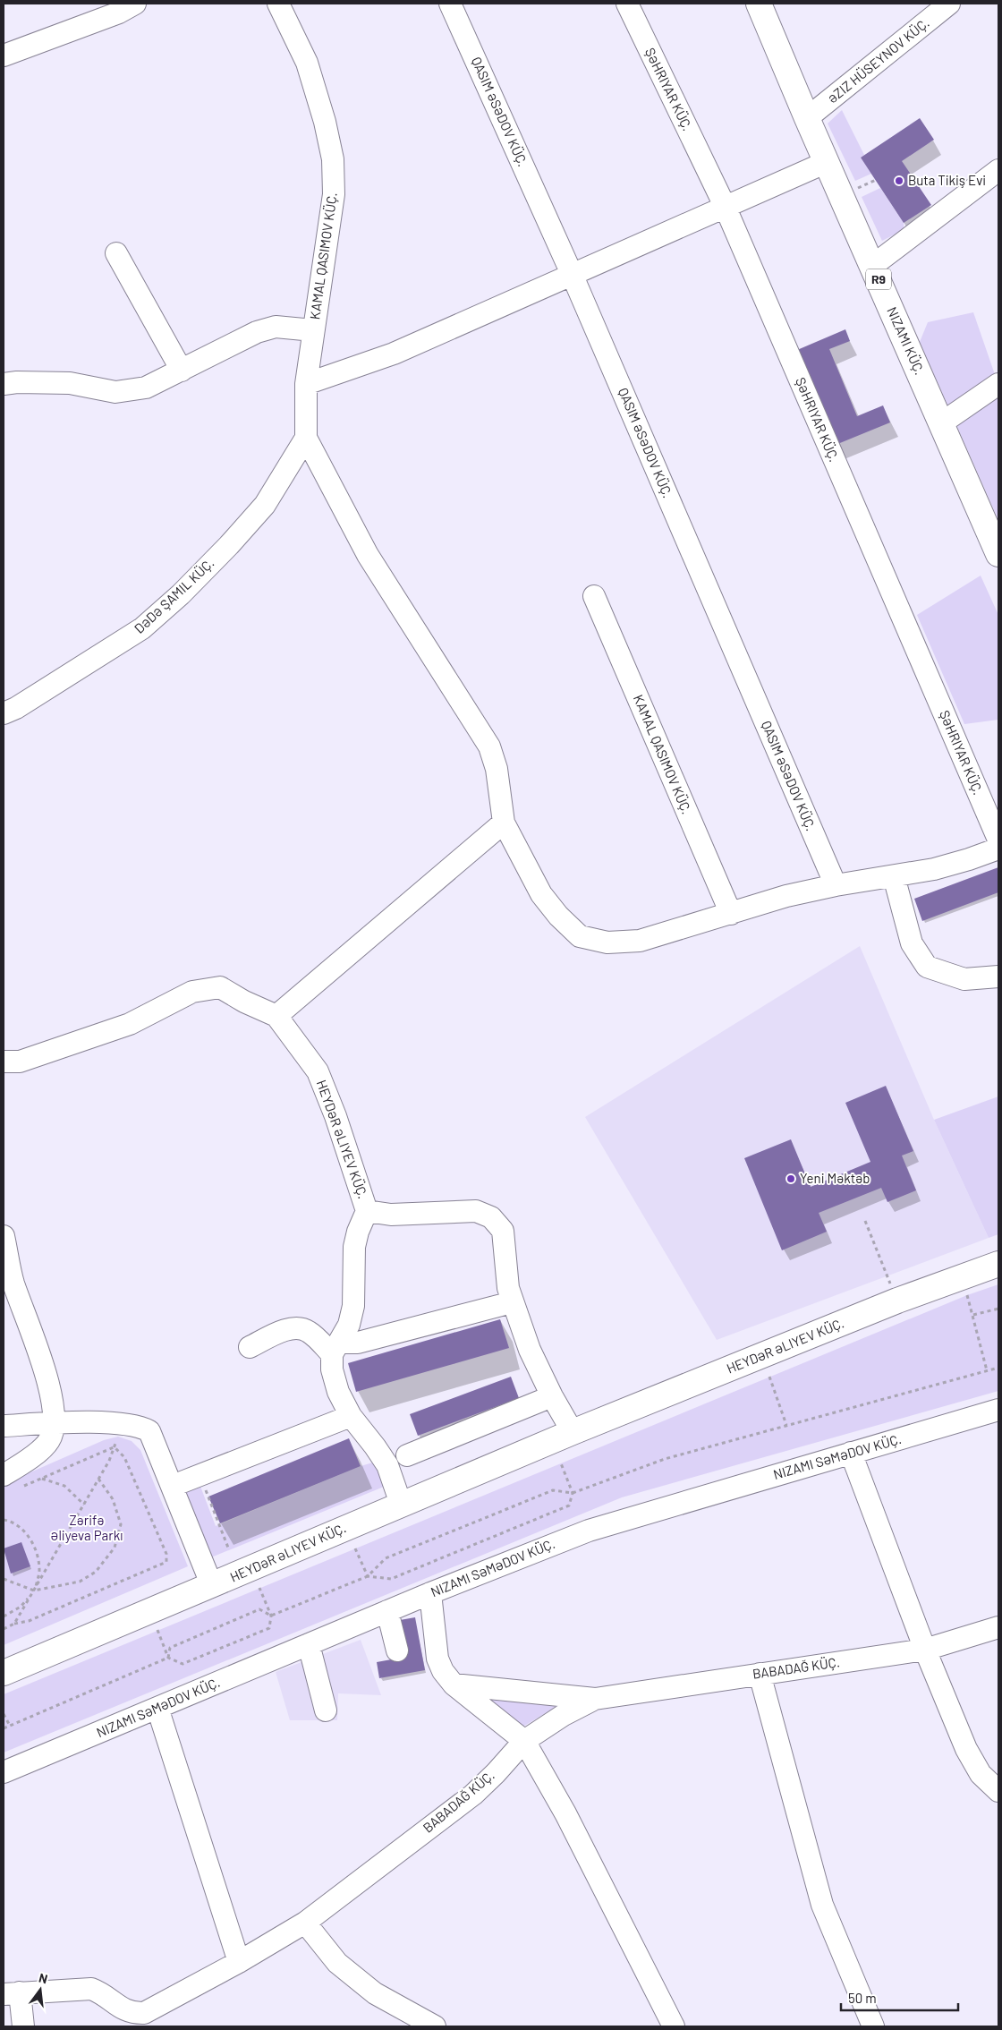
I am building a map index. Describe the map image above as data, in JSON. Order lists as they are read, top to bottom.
{
  "streets": {
    "main road": ["R9", "NIZAMI KÜÇ.", "HEYDƏR ƏLIYEV KÜÇ."],
    "street": [
      "ƏZIZ HÜSEYNOV KÜÇ.",
      "ŞƏHRIYAR KÜÇ.",
      "DƏDƏ ŞAMIL KÜÇ.",
      "NIZAMI SƏMƏDOV KÜÇ.",
      "BABADAĞ KÜÇ."
    ]
  },
  "crossings": [
    ["ƏZIZ HÜSEYNOV KÜÇ.", "NIZAMI KÜÇ."]
  ],
  "parks": ["Zərifə Əliyeva Parkı"],
  "places": ["Buta Tikiş Evi", "Yeni Məktəb"],
  "scale_bar": "50 m",
  "north": "top"
}
